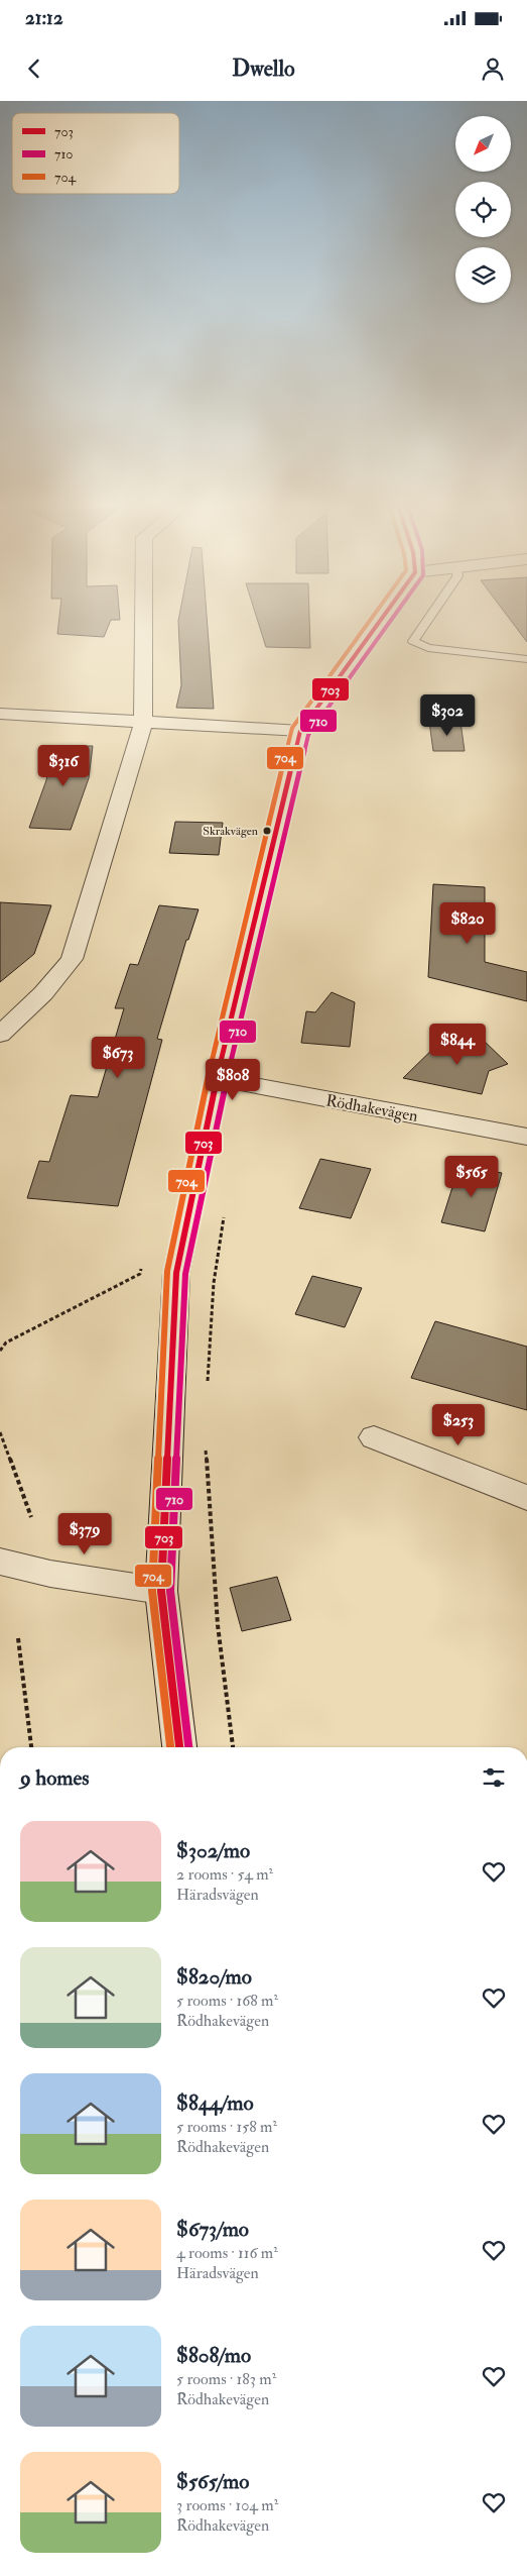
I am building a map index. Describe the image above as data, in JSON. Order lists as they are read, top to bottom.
{
  "streets": {
    "street": ["Rödhakevägen"]
  },
  "places": ["Skrakvägen"],
  "lines": ["transit line 703", "transit line 710", "transit line 704"],
  "legend": ["703", "710", "704"],
  "north": "bottom left",
  "page": {
    "status": "21:12",
    "header": "Dwello",
    "price": [
      "$302",
      "$316",
      "$820",
      "$844",
      "$673",
      "$808",
      "$565",
      "$253",
      "$379"
    ],
    "heading": "9 homes",
    "list": [
      {
        "name": "$302/mo",
        "note": "2 rooms · 54 m² · Häradsvägen"
      },
      {
        "name": "$820/mo",
        "note": "5 rooms · 168 m² · Rödhakevägen"
      },
      {
        "name": "$844/mo",
        "note": "5 rooms · 158 m² · Rödhakevägen"
      },
      {
        "name": "$673/mo",
        "note": "4 rooms · 116 m² · Häradsvägen"
      },
      {
        "name": "$808/mo",
        "note": "5 rooms · 183 m² · Rödhakevägen"
      },
      {
        "name": "$565/mo",
        "note": "3 rooms · 104 m² · Rödhakevägen"
      }
    ]
  }
}
